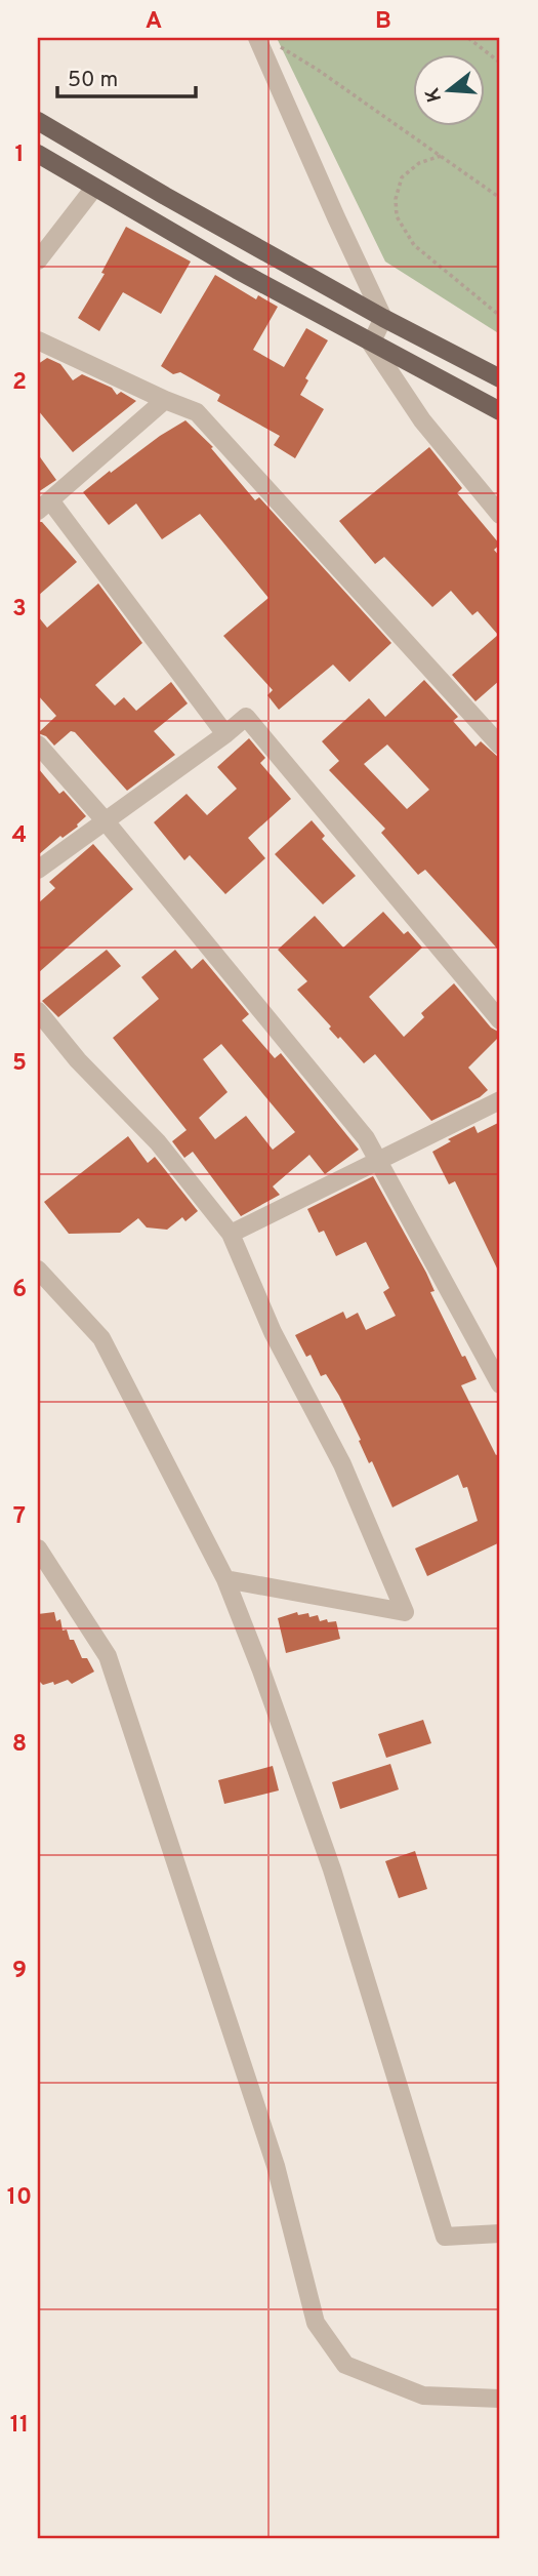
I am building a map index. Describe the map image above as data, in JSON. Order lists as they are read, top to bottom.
{
  "scale_bar": "50 m",
  "north": "left",
  "grid": {
    "columns": ["A", "B"],
    "rows": [
      "1",
      "2",
      "3",
      "4",
      "5",
      "6",
      "7",
      "8",
      "9",
      "10",
      "11"
    ]
  }
}
